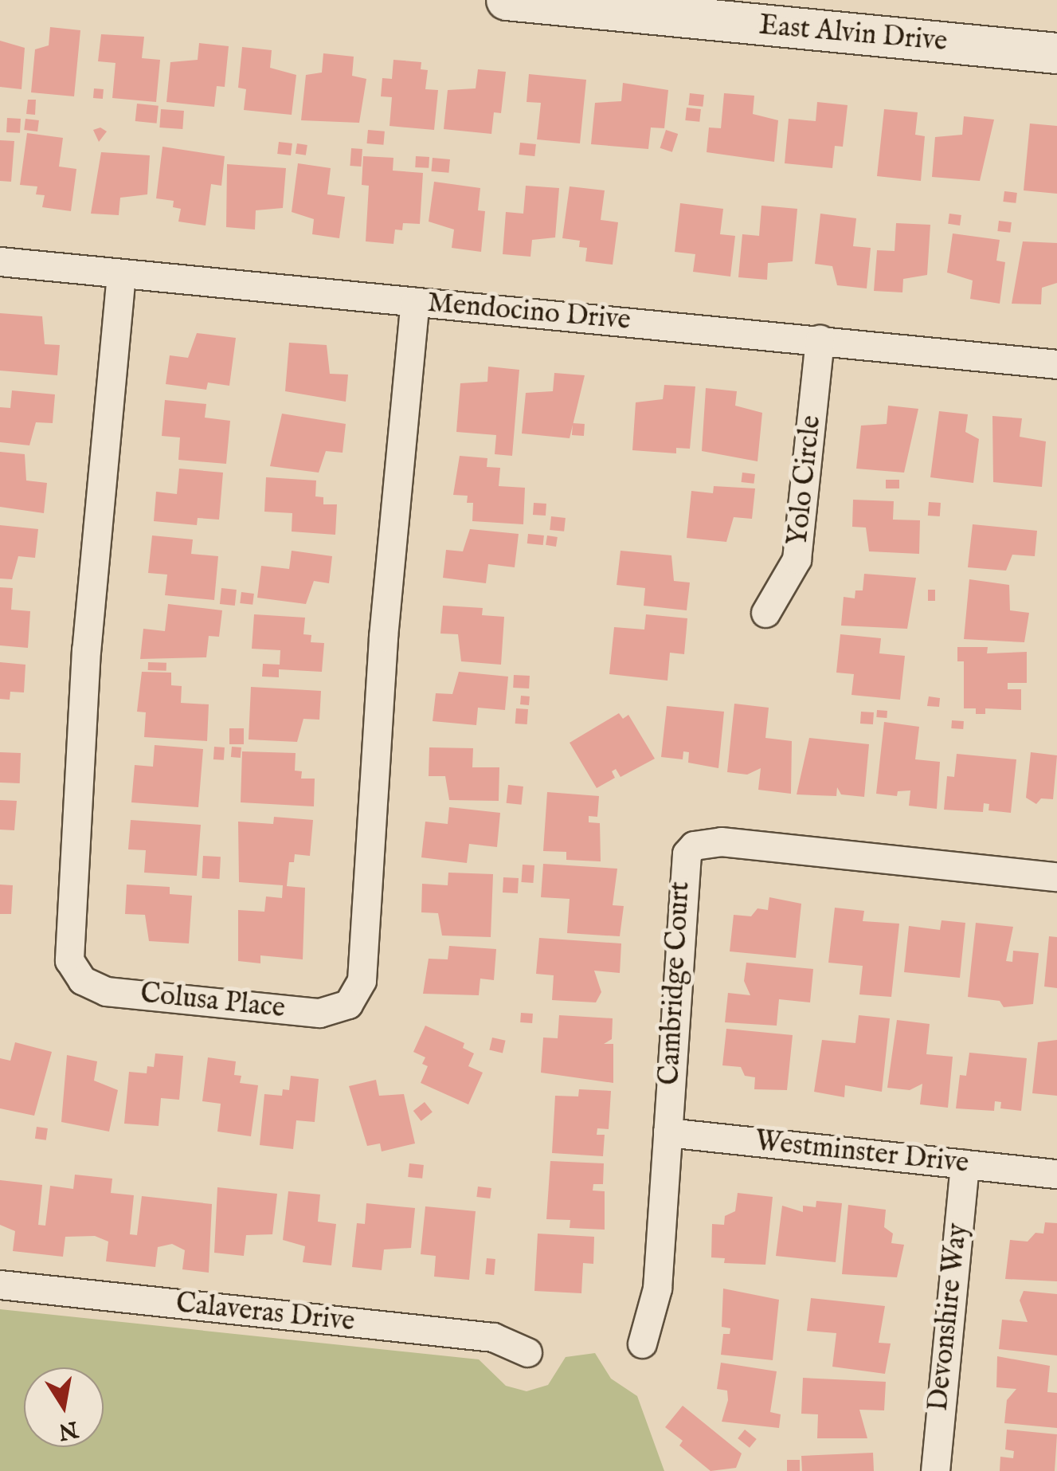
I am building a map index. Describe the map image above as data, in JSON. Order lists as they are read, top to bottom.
{
  "streets": {
    "main road": ["East Alvin Drive"],
    "street": [
      "Mendocino Drive",
      "Yolo Circle",
      "Cambridge Court",
      "Colusa Place",
      "Westminster Drive",
      "Calaveras Drive",
      "Devonshire Way"
    ]
  },
  "crossings": [
    ["Mendocino Drive", "Yolo Circle"],
    ["Mendocino Drive", "Colusa Place"],
    ["Cambridge Court", "Westminster Drive"],
    ["Westminster Drive", "Devonshire Way"]
  ],
  "north": "bottom"
}
